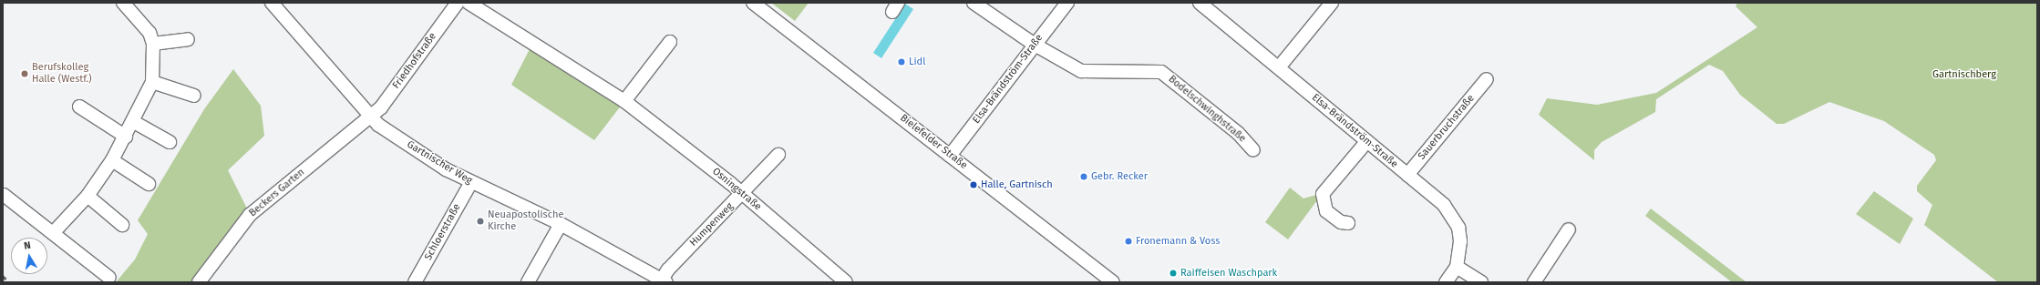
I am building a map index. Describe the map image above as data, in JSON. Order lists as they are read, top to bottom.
{
  "streets": {
    "street": [
      "Friedhofstraße",
      "Elsa-Brändström-Straße",
      "Bodelschwinghstraße",
      "Sauerbruchstraße",
      "Bielefelder Straße",
      "Gartnischer Weg",
      "Osningstraße",
      "Beckers Garten",
      "Humpenweg",
      "Schloerstraße"
    ]
  },
  "crossings": [
    ["Friedhofstraße", "Gartnischer Weg"],
    ["Friedhofstraße", "Beckers Garten"],
    ["Elsa-Brändström-Straße", "Bodelschwinghstraße"],
    ["Elsa-Brändström-Straße", "Sauerbruchstraße"],
    ["Elsa-Brändström-Straße", "Bielefelder Straße"],
    ["Gartnischer Weg", "Beckers Garten"],
    ["Gartnischer Weg", "Humpenweg"],
    ["Gartnischer Weg", "Schloerstraße"],
    ["Osningstraße", "Humpenweg"]
  ],
  "parks": ["Gartnischberg"],
  "places": [
    "Lidl",
    "Berufskolleg Halle (Westf.)",
    "Gebr. Recker",
    "Halle, Gartnisch",
    "Neuapostolische Kirche",
    "Fronemann & Voss",
    "Raiffeisen Waschpark"
  ],
  "north": "top"
}
